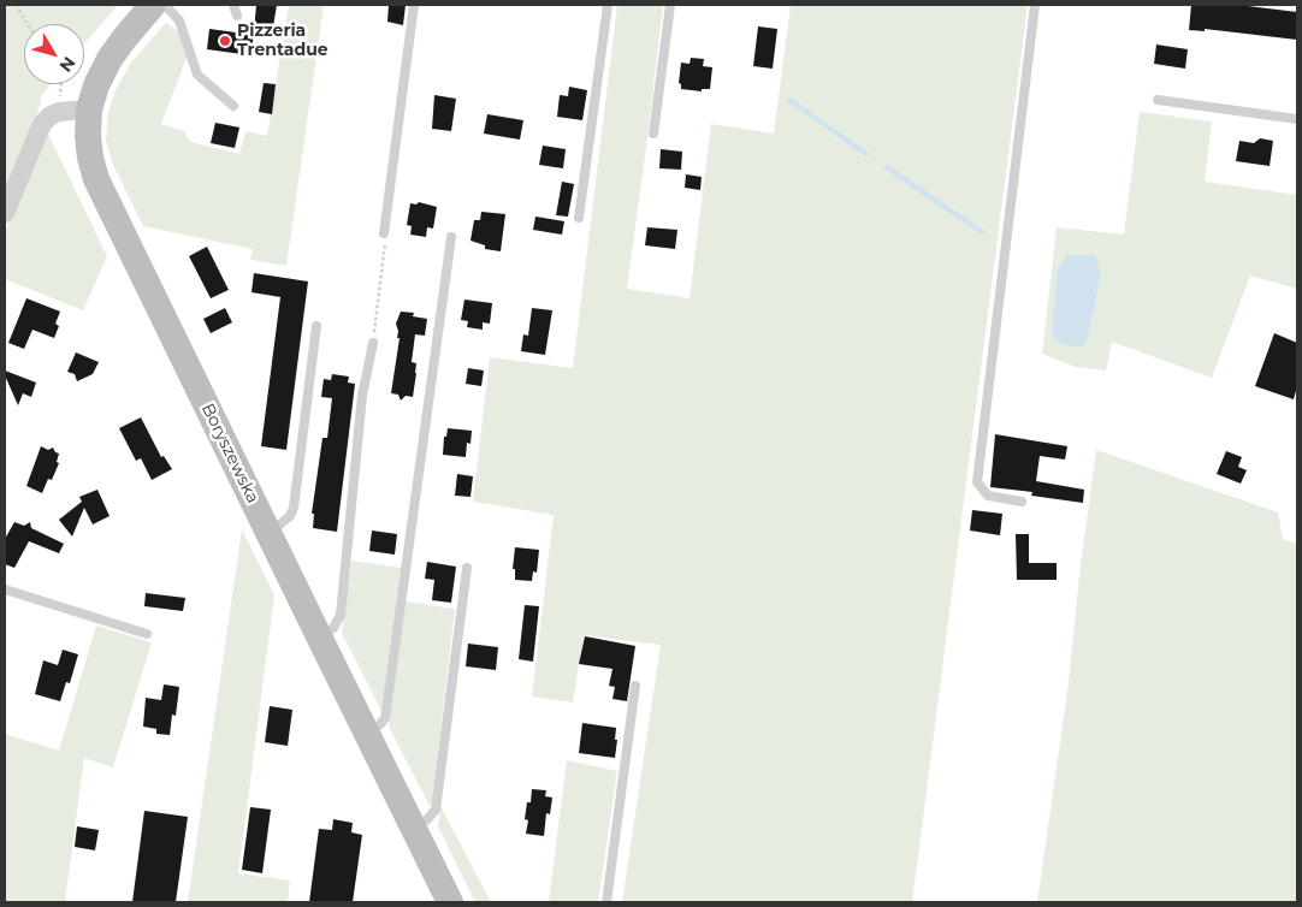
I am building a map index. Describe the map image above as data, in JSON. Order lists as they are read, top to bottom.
{
  "streets": {
    "main road": ["Boryszewska"]
  },
  "places": ["Pizzeria Trentadue"],
  "north": "bottom right"
}
